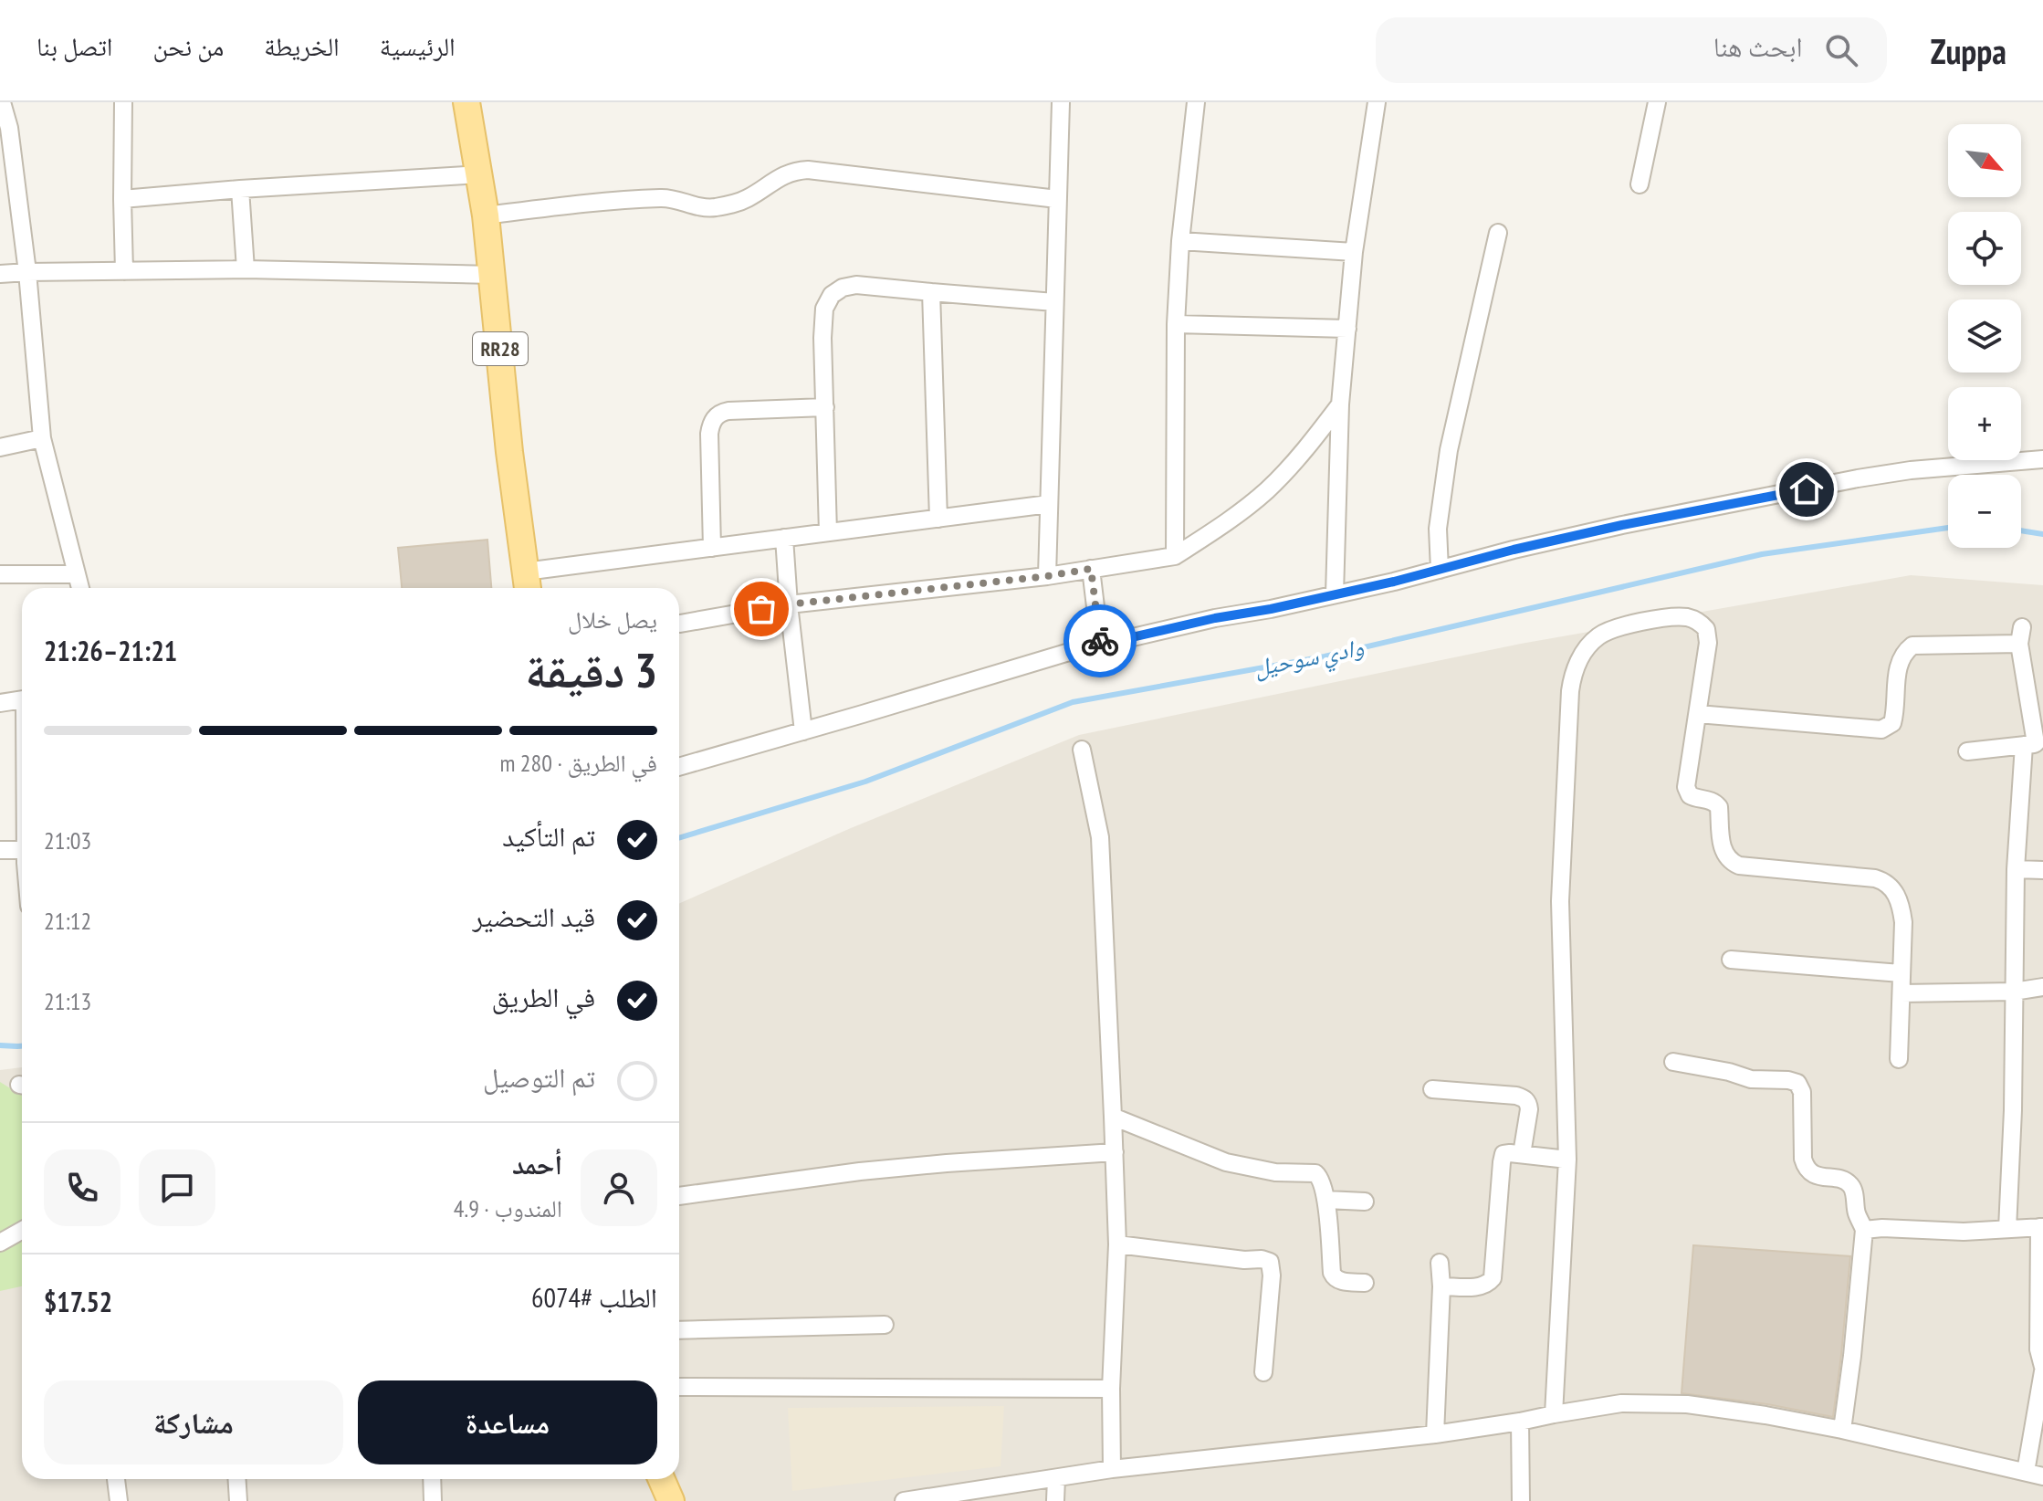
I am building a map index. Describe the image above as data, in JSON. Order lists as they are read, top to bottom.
{
  "streets": {
    "main road": ["RR28"]
  },
  "water": ["وادي سوحيل"],
  "north": "bottom right",
  "page": {
    "header": "Zuppa",
    "search": "ابحث هنا",
    "nav": [
      "الرئيسية",
      "الخريطة",
      "من نحن",
      "اتصل بنا"
    ],
    "map_buttons": ["+", "−"],
    "heading": ["3 دقيقة", "يصل خلال", "21:21–21:26"],
    "panel": [
      "أحمد",
      "المندوب · 4.9",
      "الطلب #6074",
      "$17.52"
    ],
    "bar": "في الطريق · 280 m",
    "list": [
      ["تم التأكيد", "21:03"],
      ["قيد التحضير", "21:12"],
      ["في الطريق", "21:13"],
      "تم التوصيل"
    ],
    "buttons": ["مساعدة", "مشاركة"]
  }
}
